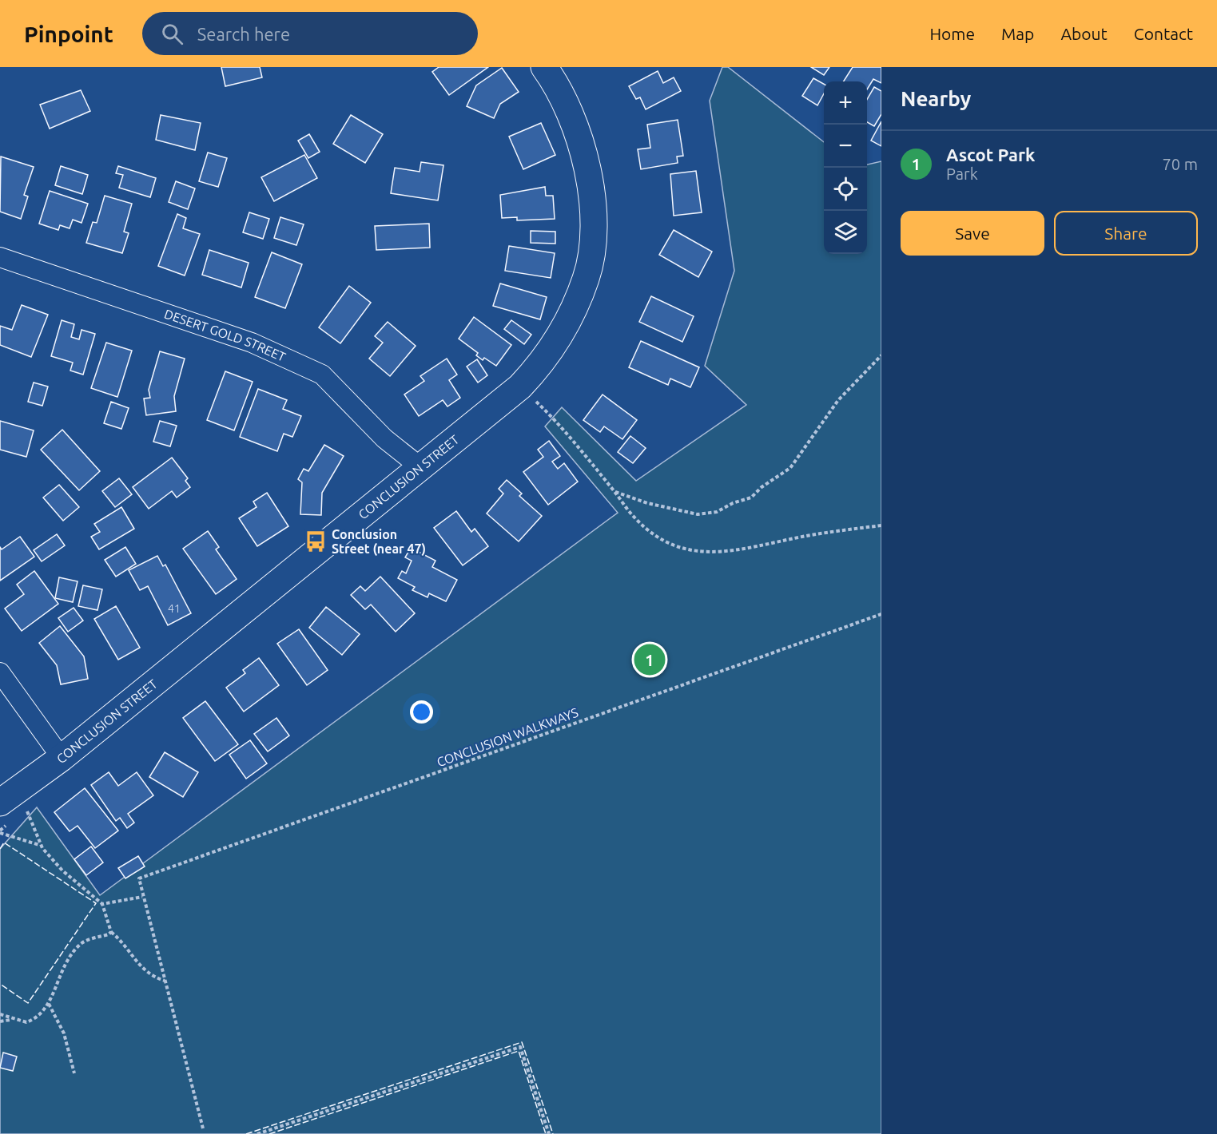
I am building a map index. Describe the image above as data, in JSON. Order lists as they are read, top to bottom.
{
  "streets": {
    "street": ["DESERT GOLD STREET", "CONCLUSION STREET"],
    "path": ["CONCLUSION WALKWAYS"]
  },
  "crossings": [
    ["DESERT GOLD STREET", "CONCLUSION STREET"]
  ],
  "places": {
    "bus stop": ["Conclusion Street (near 47)"]
  },
  "house_numbers": ["41"],
  "page": {
    "header": "Pinpoint",
    "search": "Search here",
    "nav": [
      "Home",
      "Map",
      "About",
      "Contact"
    ],
    "heading": "Nearby",
    "map_buttons": ["+", "−"],
    "list": [
      {
        "mark": "1",
        "name": "Ascot Park",
        "note": "Park",
        "value": "70 m"
      }
    ],
    "buttons": ["Save", "Share"],
    "pins": "1"
  }
}
